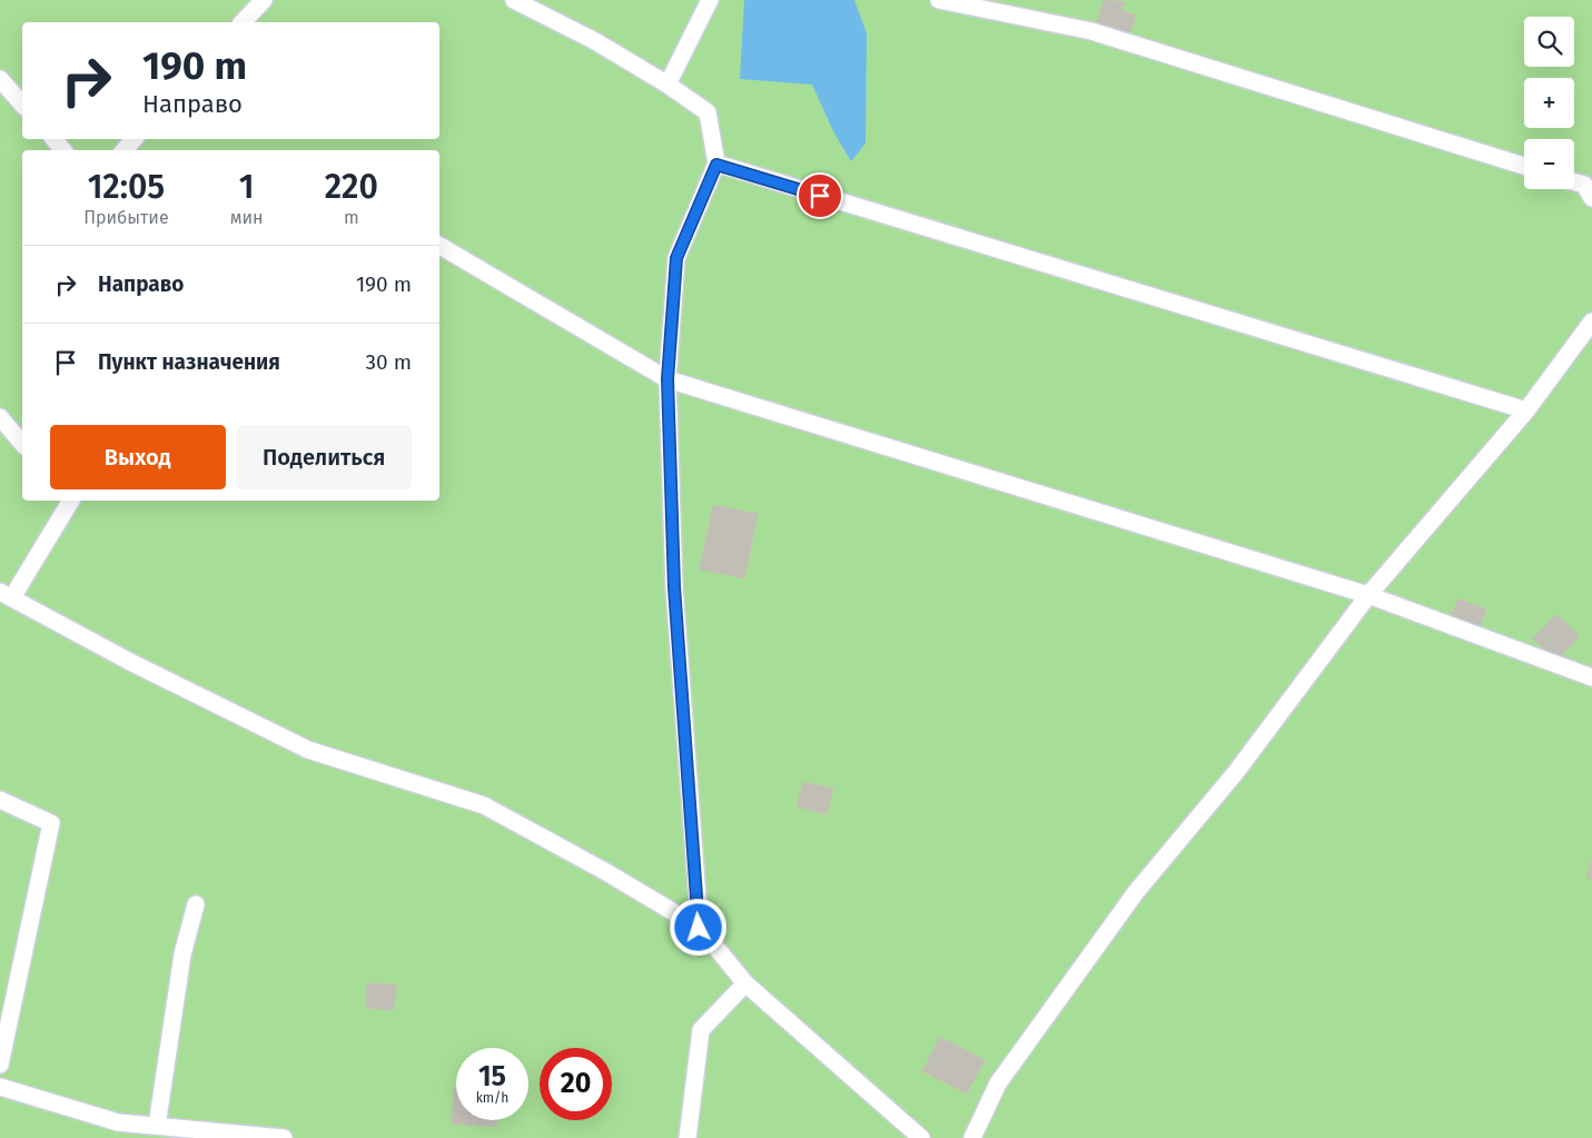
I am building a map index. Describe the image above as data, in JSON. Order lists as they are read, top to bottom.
{
  "page": {
    "map_buttons": ["+", "−"],
    "turn": ["190 m", "Направо"],
    "eta": [
      "12:05",
      "Прибытие",
      "1",
      "мин",
      "220",
      "m"
    ],
    "list": [
      {
        "name": "Направо",
        "value": "190 m"
      },
      {
        "name": "Пункт назначения",
        "value": "30 m"
      }
    ],
    "buttons": ["Выход", "Поделиться"],
    "speed": "15 km/h",
    "limit": "20"
  }
}
